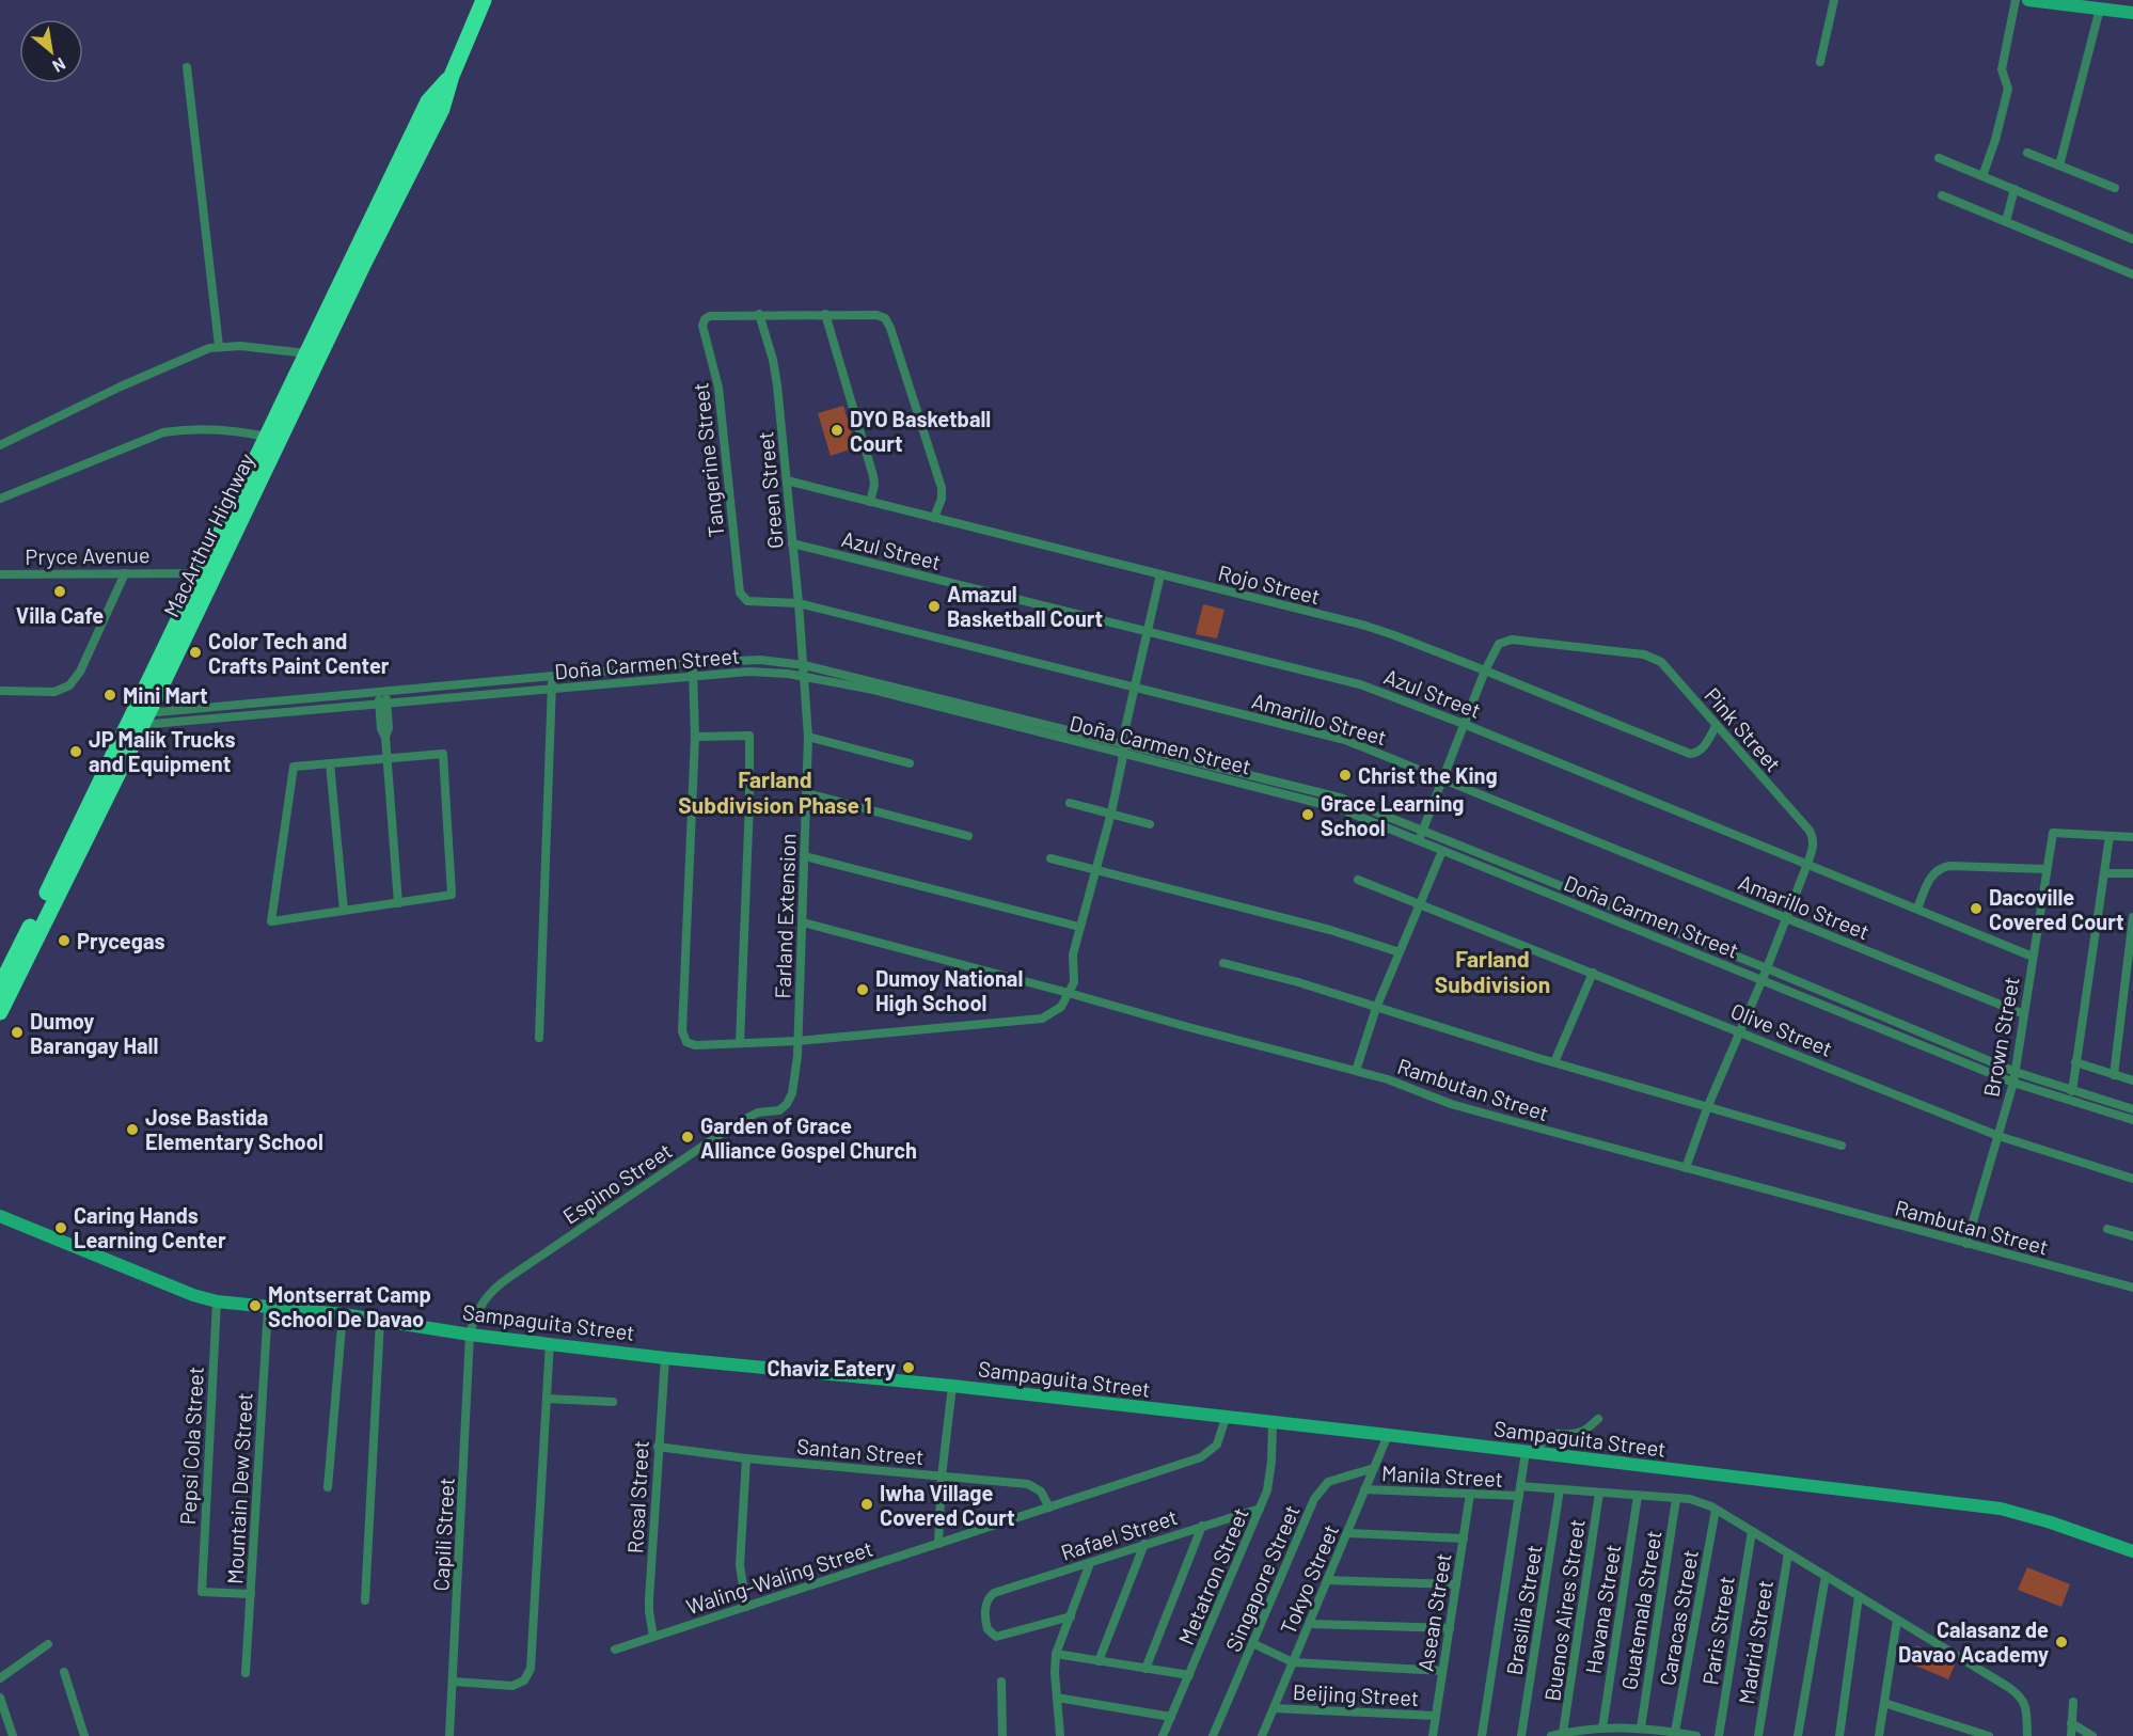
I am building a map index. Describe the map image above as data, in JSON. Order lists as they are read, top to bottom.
{
  "streets": {
    "highway": ["MacArthur Highway"],
    "street": [
      "Tangerine Street",
      "Green Street",
      "Azul Street",
      "Pryce Avenue",
      "Rojo Street",
      "Doña Carmen Street",
      "Amarillo Street",
      "Pink Street",
      "Farland Extension",
      "Olive Street",
      "Brown Street",
      "Rambutan Street",
      "Espino Street",
      "Sampaguita Street",
      "Pepsi Cola Street",
      "Santan Street",
      "Manila Street",
      "Mountain Dew Street",
      "Rosal Street",
      "Capili Street",
      "Rafael Street",
      "Metatron Street",
      "Waling-Waling Street",
      "Singapore Street",
      "Tokyo Street",
      "Havana Street",
      "Brasilia Street",
      "Buenos Aires Street",
      "Guatemala Street",
      "Asean Street",
      "Caracas Street",
      "Paris Street",
      "Madrid Street",
      "Beijing Street"
    ]
  },
  "crossings": [
    ["Tangerine Street", "Green Street"],
    ["Tangerine Street", "Amarillo Street"],
    ["Green Street", "Azul Street"],
    ["Green Street", "Rojo Street"],
    ["Green Street", "Doña Carmen Street"],
    ["Green Street", "Amarillo Street"],
    ["Green Street", "Farland Extension"],
    ["MacArthur Highway", "Pryce Avenue"],
    ["MacArthur Highway", "Doña Carmen Street"],
    ["Azul Street", "Pink Street"],
    ["Azul Street", "Brown Street"],
    ["Rojo Street", "Pink Street"],
    ["Doña Carmen Street", "Pink Street"],
    ["Doña Carmen Street", "Farland Extension"],
    ["Doña Carmen Street", "Brown Street"],
    ["Amarillo Street", "Pink Street"],
    ["Amarillo Street", "Brown Street"],
    ["Pink Street", "Olive Street"],
    ["Pink Street", "Rambutan Street"],
    ["Farland Extension", "Rambutan Street"],
    ["Farland Extension", "Espino Street"],
    ["Olive Street", "Brown Street"],
    ["Brown Street", "Rambutan Street"],
    ["Espino Street", "Sampaguita Street"],
    ["Espino Street", "Capili Street"],
    ["Sampaguita Street", "Pepsi Cola Street"],
    ["Sampaguita Street", "Mountain Dew Street"],
    ["Sampaguita Street", "Rosal Street"],
    ["Sampaguita Street", "Capili Street"],
    ["Sampaguita Street", "Metatron Street"],
    ["Sampaguita Street", "Waling-Waling Street"],
    ["Sampaguita Street", "Tokyo Street"],
    ["Pepsi Cola Street", "Mountain Dew Street"],
    ["Santan Street", "Rosal Street"],
    ["Santan Street", "Waling-Waling Street"],
    ["Manila Street", "Tokyo Street"],
    ["Manila Street", "Asean Street"],
    ["Rosal Street", "Waling-Waling Street"],
    ["Rafael Street", "Metatron Street"],
    ["Singapore Street", "Tokyo Street"],
    ["Tokyo Street", "Beijing Street"],
    ["Havana Street", "Buenos Aires Street"],
    ["Buenos Aires Street", "Guatemala Street"],
    ["Buenos Aires Street", "Caracas Street"],
    ["Asean Street", "Beijing Street"]
  ],
  "districts": ["Farland Subdivision Phase 1", "Farland Subdivision"],
  "places": [
    "DYO Basketball Court",
    "Villa Cafe",
    "Amazul Basketball Court",
    "Color Tech and Crafts Paint Center",
    "Mini Mart",
    "JP Malik Trucks and Equipment",
    "Christ the King",
    "Grace Learning School",
    "Dacoville Covered Court",
    "Prycegas",
    "Dumoy National High School",
    "Dumoy Barangay Hall",
    "Jose Bastida Elementary School",
    "Garden of Grace Alliance Gospel Church",
    "Caring Hands Learning Center",
    "Montserrat Camp School De Davao",
    "Chaviz Eatery",
    "Iwha Village Covered Court",
    "Calasanz de Davao Academy"
  ],
  "north": "bottom right"
}
